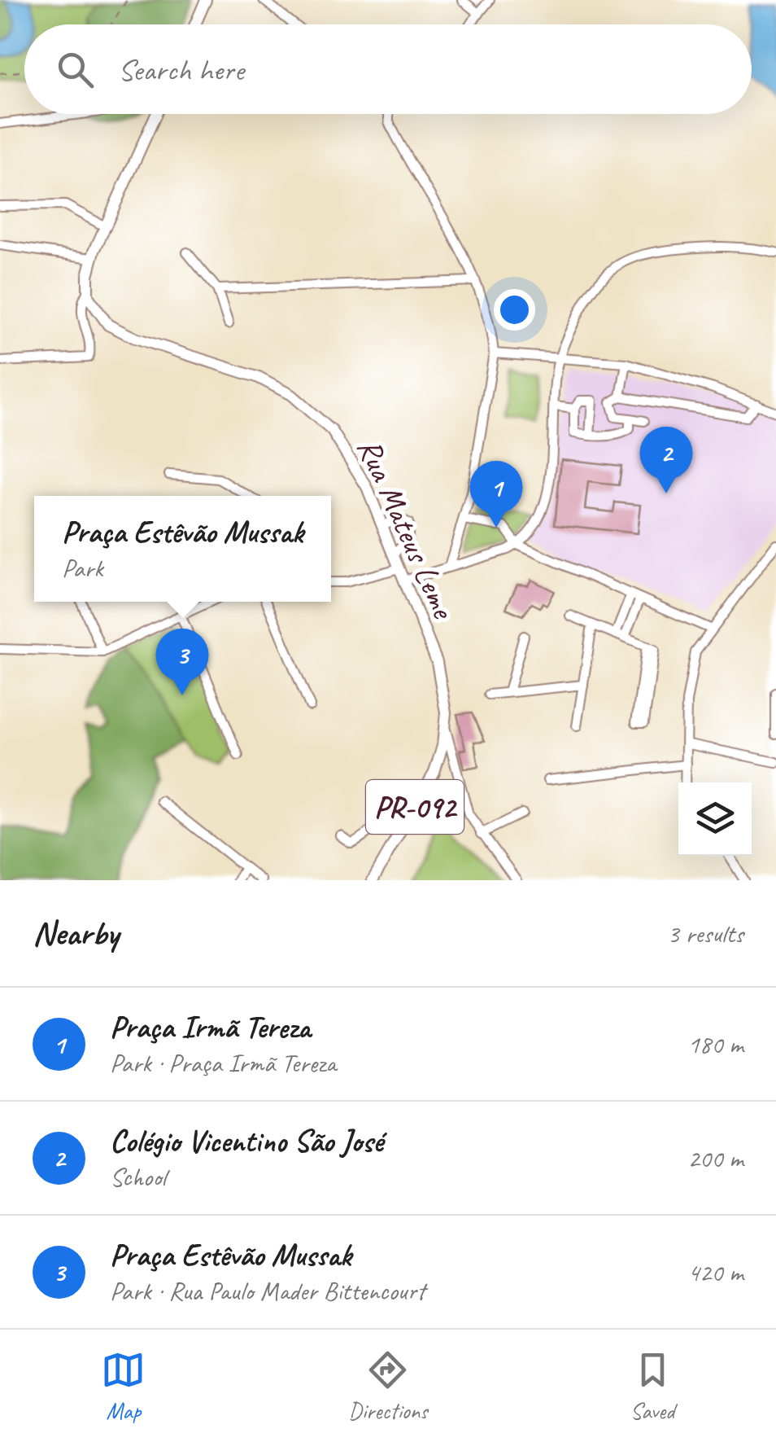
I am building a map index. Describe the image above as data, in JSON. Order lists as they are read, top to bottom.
{
  "streets": {
    "main road": ["Rua Mateus Leme", "PR-092"]
  },
  "crossings": [
    ["Rua Mateus Leme", "PR-092"]
  ],
  "page": {
    "search": "Search here",
    "pins": ["2", "1", "3"],
    "popup": ["Praça Estêvão Mussak", "Park"],
    "heading": ["Nearby", "3 results"],
    "list": [
      {
        "mark": "1",
        "name": "Praça Irmã Tereza",
        "note": "Park · Praça Irmã Tereza",
        "value": "180 m"
      },
      {
        "mark": "2",
        "name": "Colégio Vicentino São José",
        "note": "School",
        "value": "200 m"
      },
      {
        "mark": "3",
        "name": "Praça Estêvão Mussak",
        "note": "Park · Rua Paulo Mader Bittencourt",
        "value": "420 m"
      }
    ],
    "nav": ["Map", "Directions", "Saved"]
  }
}
